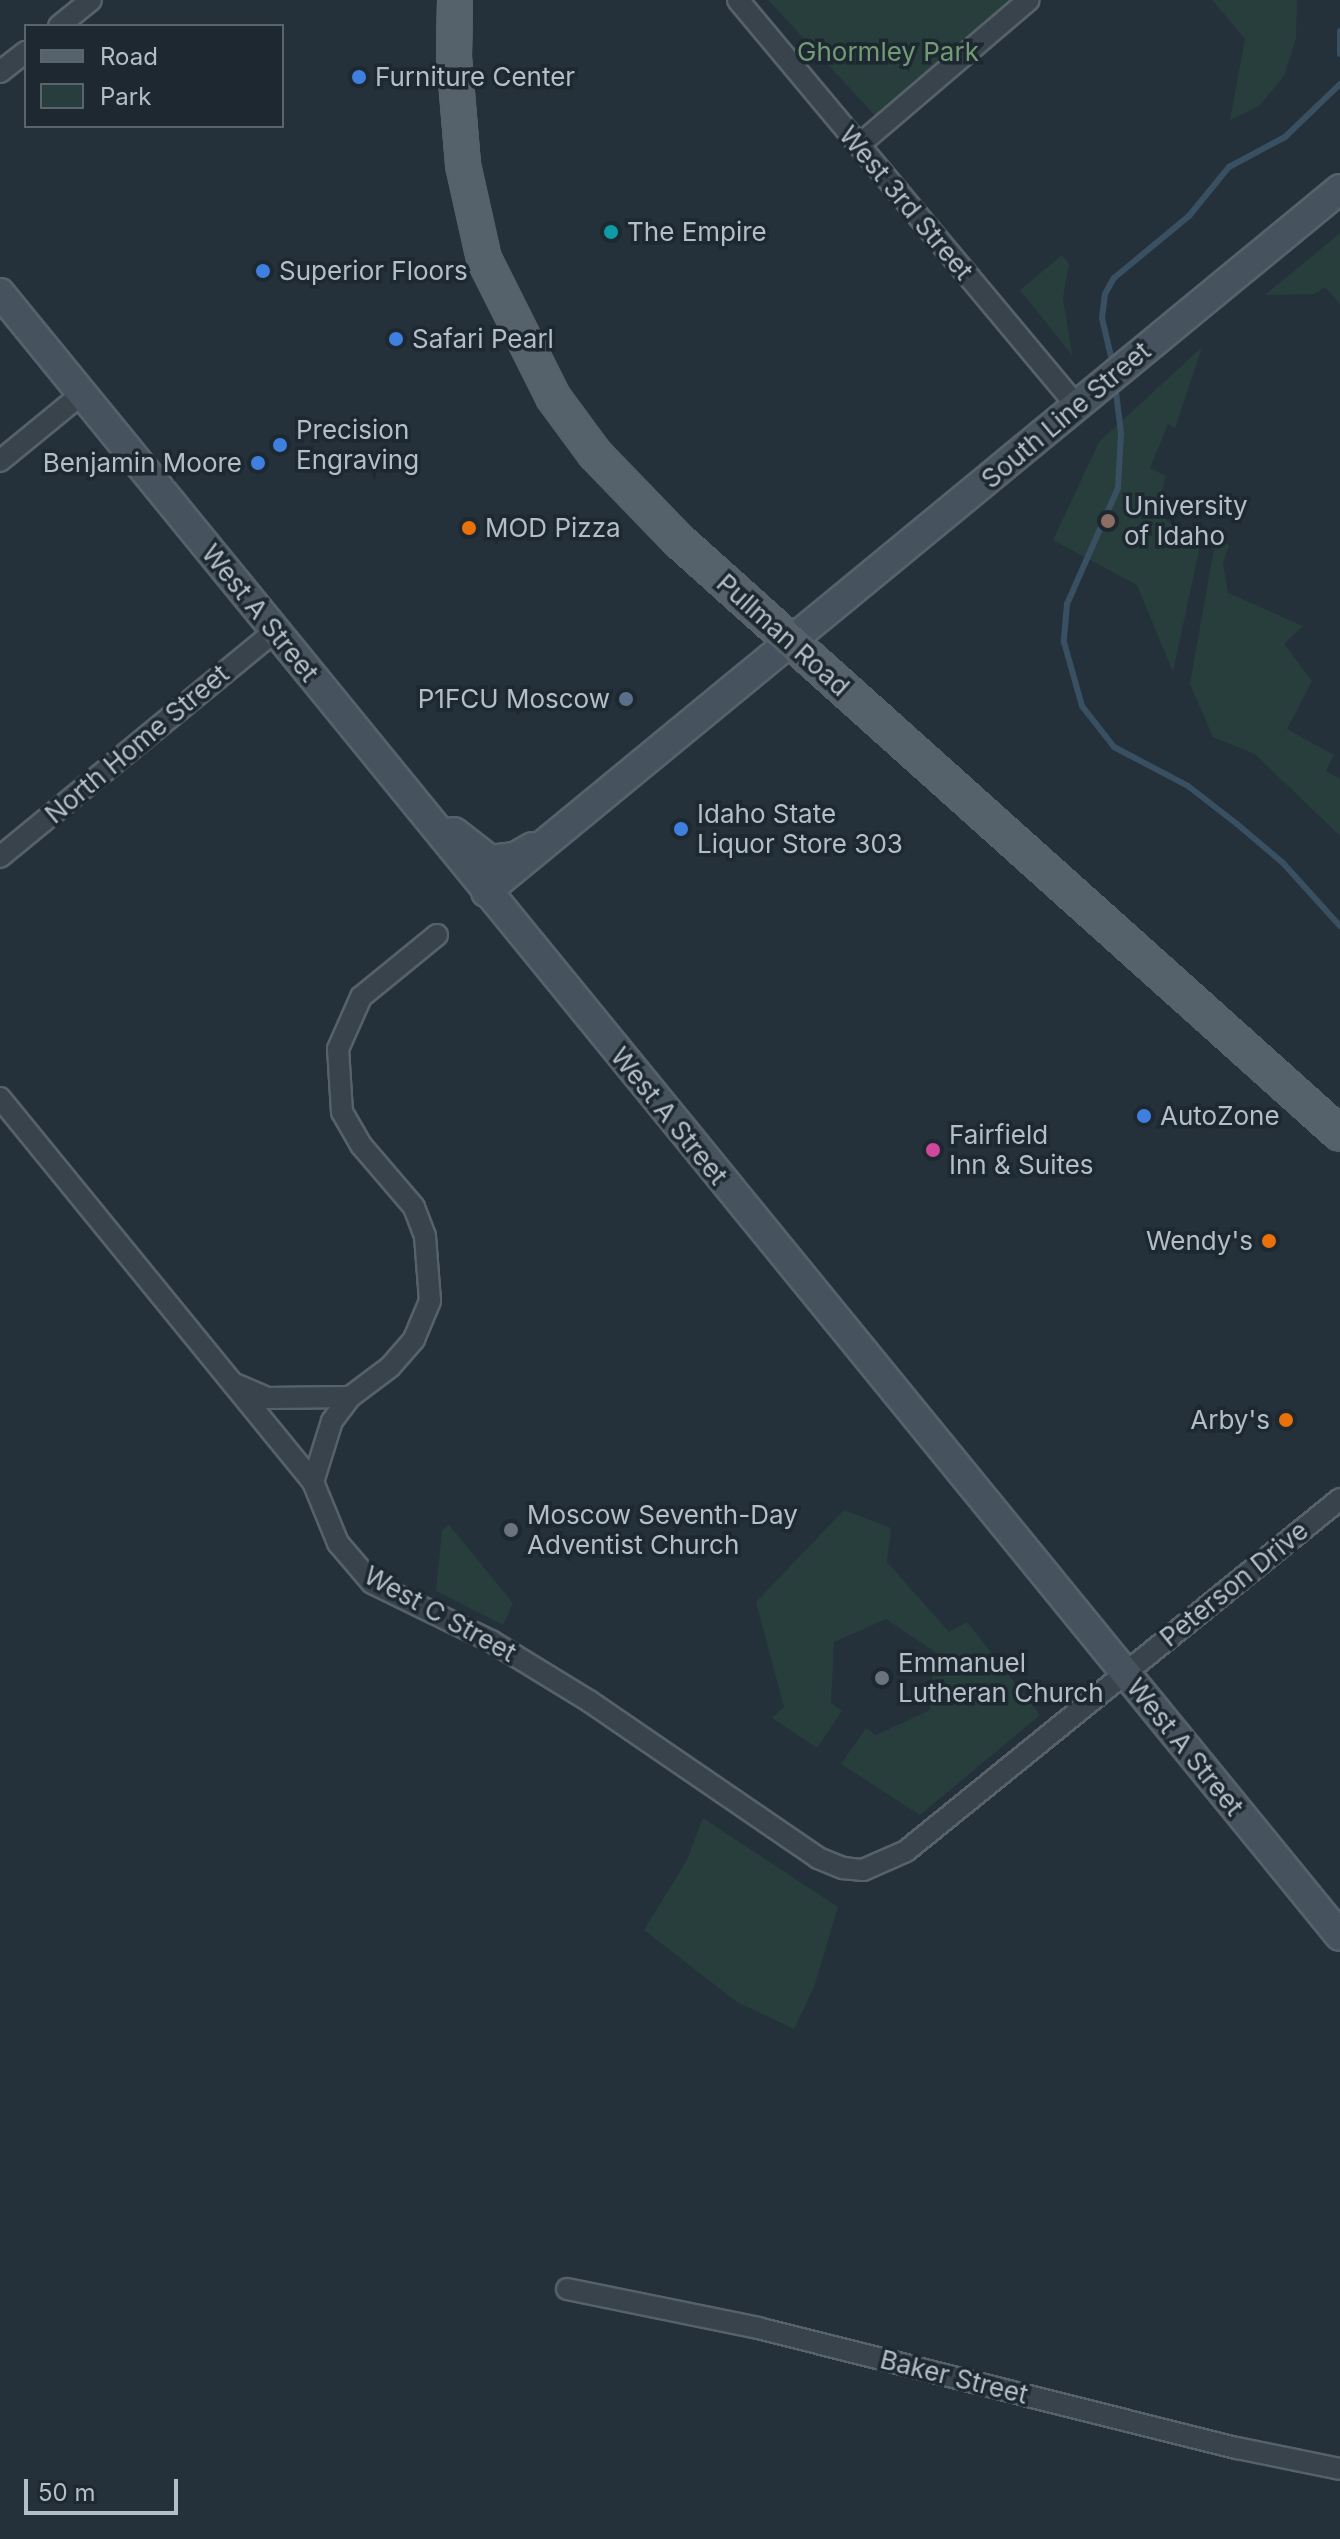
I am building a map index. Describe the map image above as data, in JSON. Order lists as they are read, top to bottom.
{
  "streets": {
    "main road": ["Pullman Road"],
    "street": [
      "West 3rd Street",
      "South Line Street",
      "West A Street",
      "North Home Street",
      "Peterson Drive",
      "West C Street",
      "Baker Street"
    ]
  },
  "crossings": [
    ["West 3rd Street", "South Line Street"],
    ["South Line Street", "Pullman Road"],
    ["West A Street", "North Home Street"],
    ["West A Street", "Peterson Drive"],
    ["Peterson Drive", "West C Street"]
  ],
  "parks": ["Ghormley Park"],
  "places": [
    "Furniture Center",
    "The Empire",
    "Superior Floors",
    "Safari Pearl",
    "Precision Engraving",
    "Benjamin Moore",
    "University of Idaho",
    "MOD Pizza",
    "P1FCU Moscow",
    "Idaho State Liquor Store 303",
    "AutoZone",
    "Fairfield Inn & Suites",
    "Wendy's",
    "Arby's",
    "Moscow Seventh-Day Adventist Church",
    "Emmanuel Lutheran Church"
  ],
  "legend": ["Road", "Park"],
  "scale_bar": "50 m"
}
